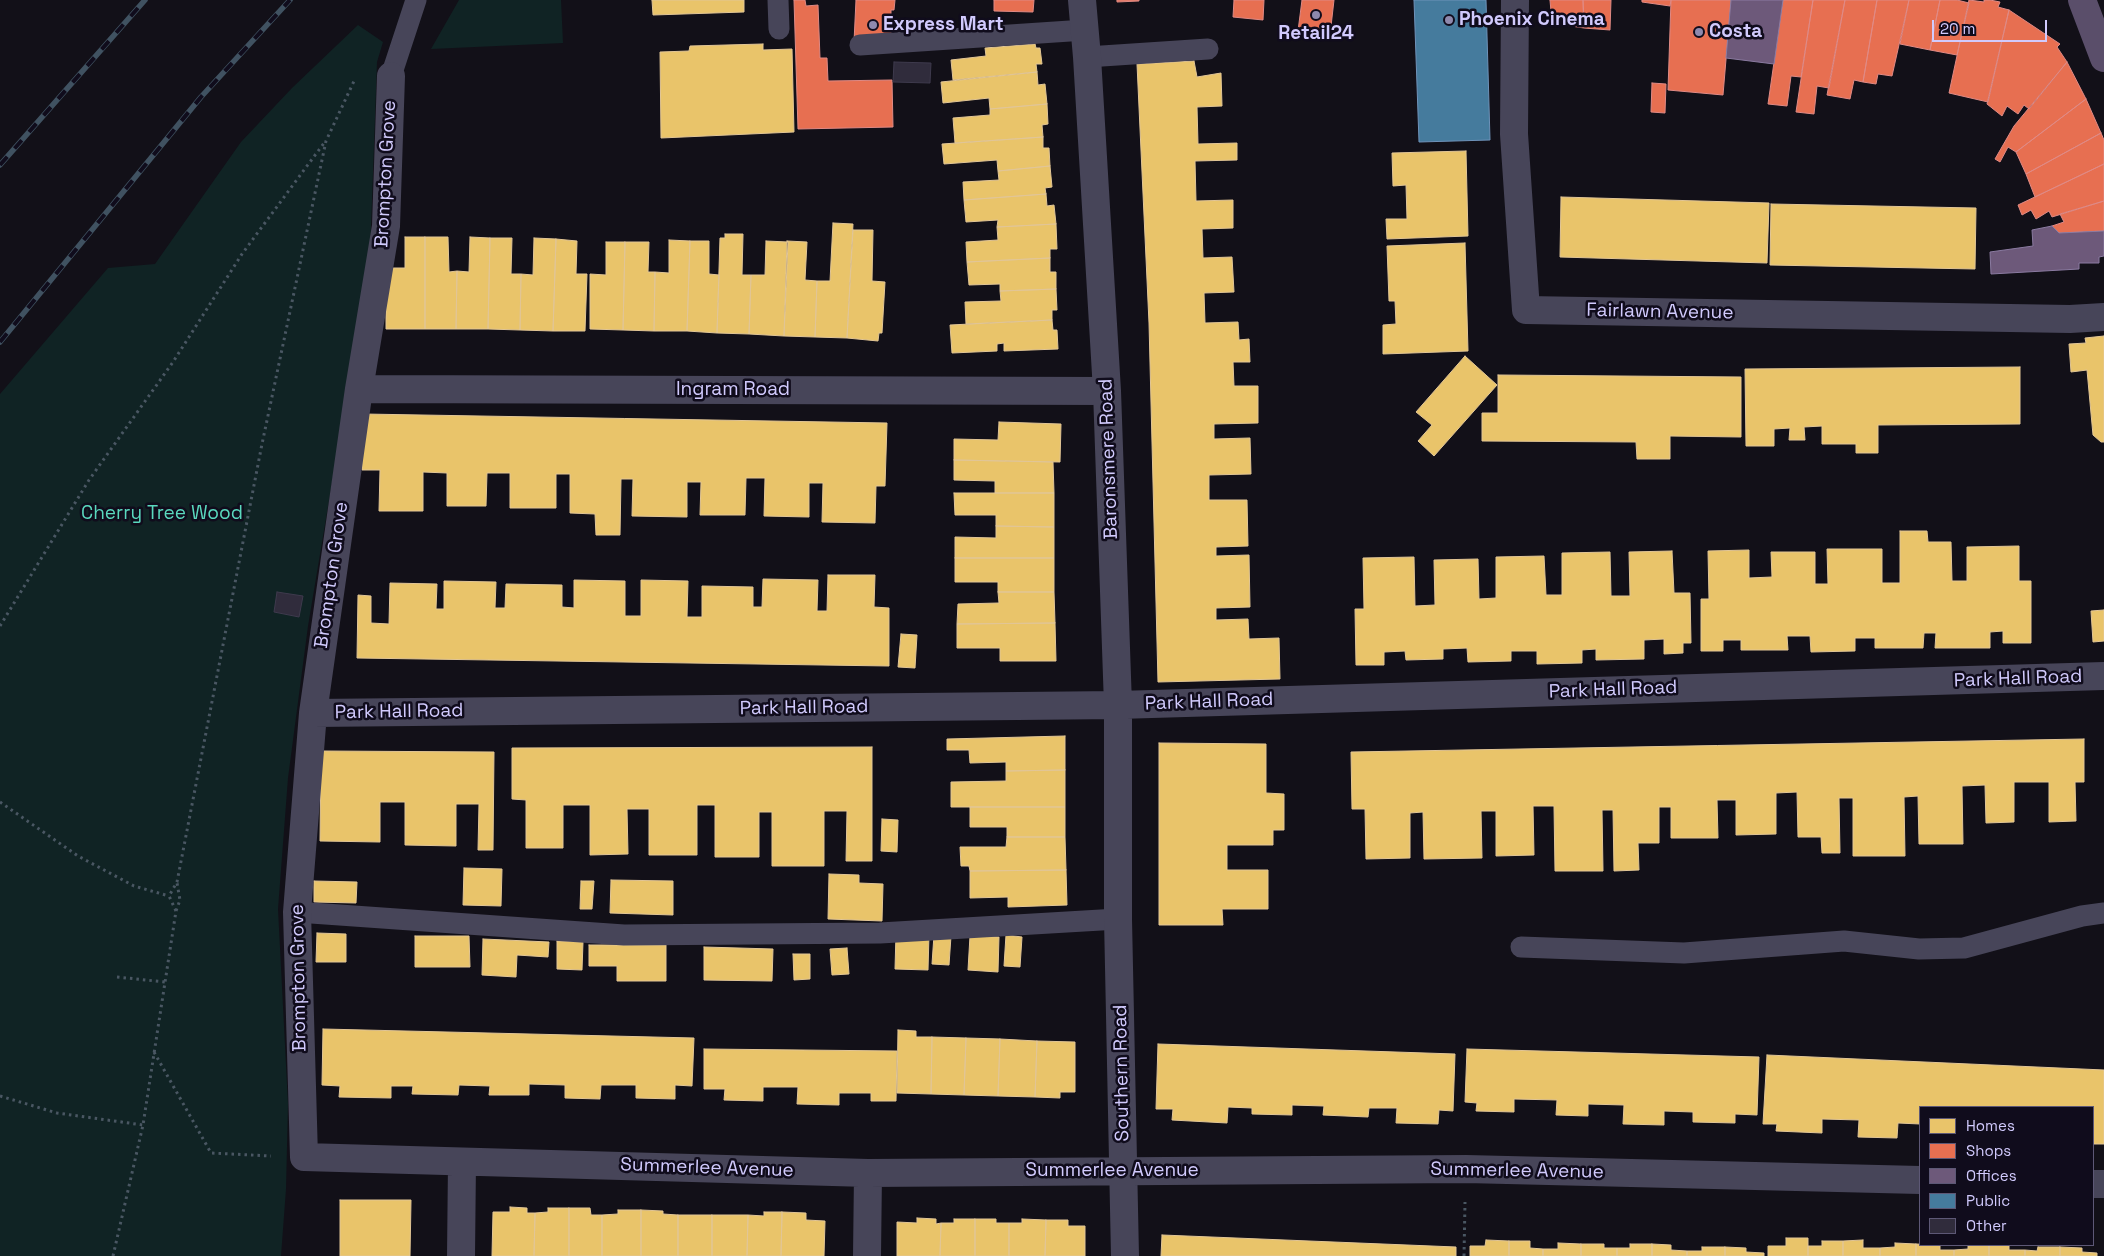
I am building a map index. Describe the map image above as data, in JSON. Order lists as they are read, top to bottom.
{
  "streets": {
    "street": [
      "Brompton Grove",
      "Fairlawn Avenue",
      "Ingram Road",
      "Baronsmere Road",
      "Park Hall Road",
      "Southern Road",
      "Summerlee Avenue"
    ]
  },
  "crossings": [
    ["Brompton Grove", "Ingram Road"],
    ["Brompton Grove", "Park Hall Road"],
    ["Brompton Grove", "Summerlee Avenue"],
    ["Ingram Road", "Baronsmere Road"],
    ["Baronsmere Road", "Park Hall Road"],
    ["Baronsmere Road", "Southern Road"],
    ["Southern Road", "Summerlee Avenue"]
  ],
  "parks": ["Cherry Tree Wood"],
  "places": [
    "Retail24",
    "Phoenix Cinema",
    "Express Mart",
    "Costa"
  ],
  "legend": [
    "Homes",
    "Shops",
    "Offices",
    "Public",
    "Other"
  ],
  "scale_bar": "20 m"
}
